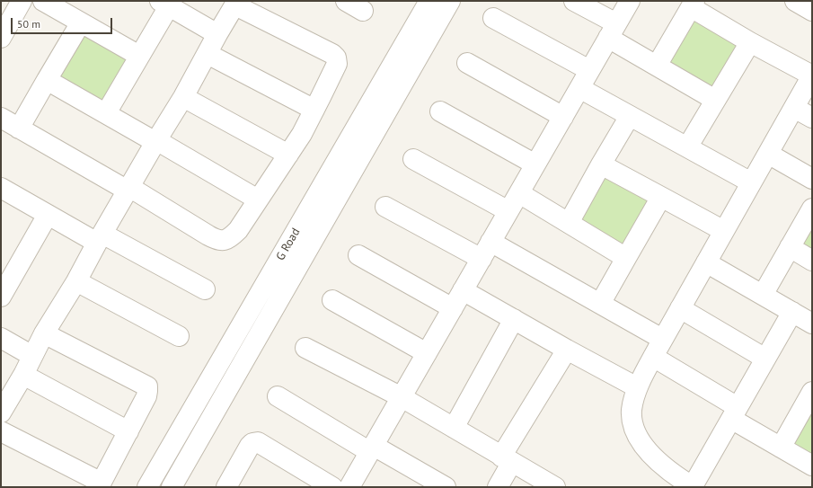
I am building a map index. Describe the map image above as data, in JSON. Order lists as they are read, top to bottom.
{
  "streets": {
    "street": ["G Road"]
  },
  "scale_bar": "50 m"
}
